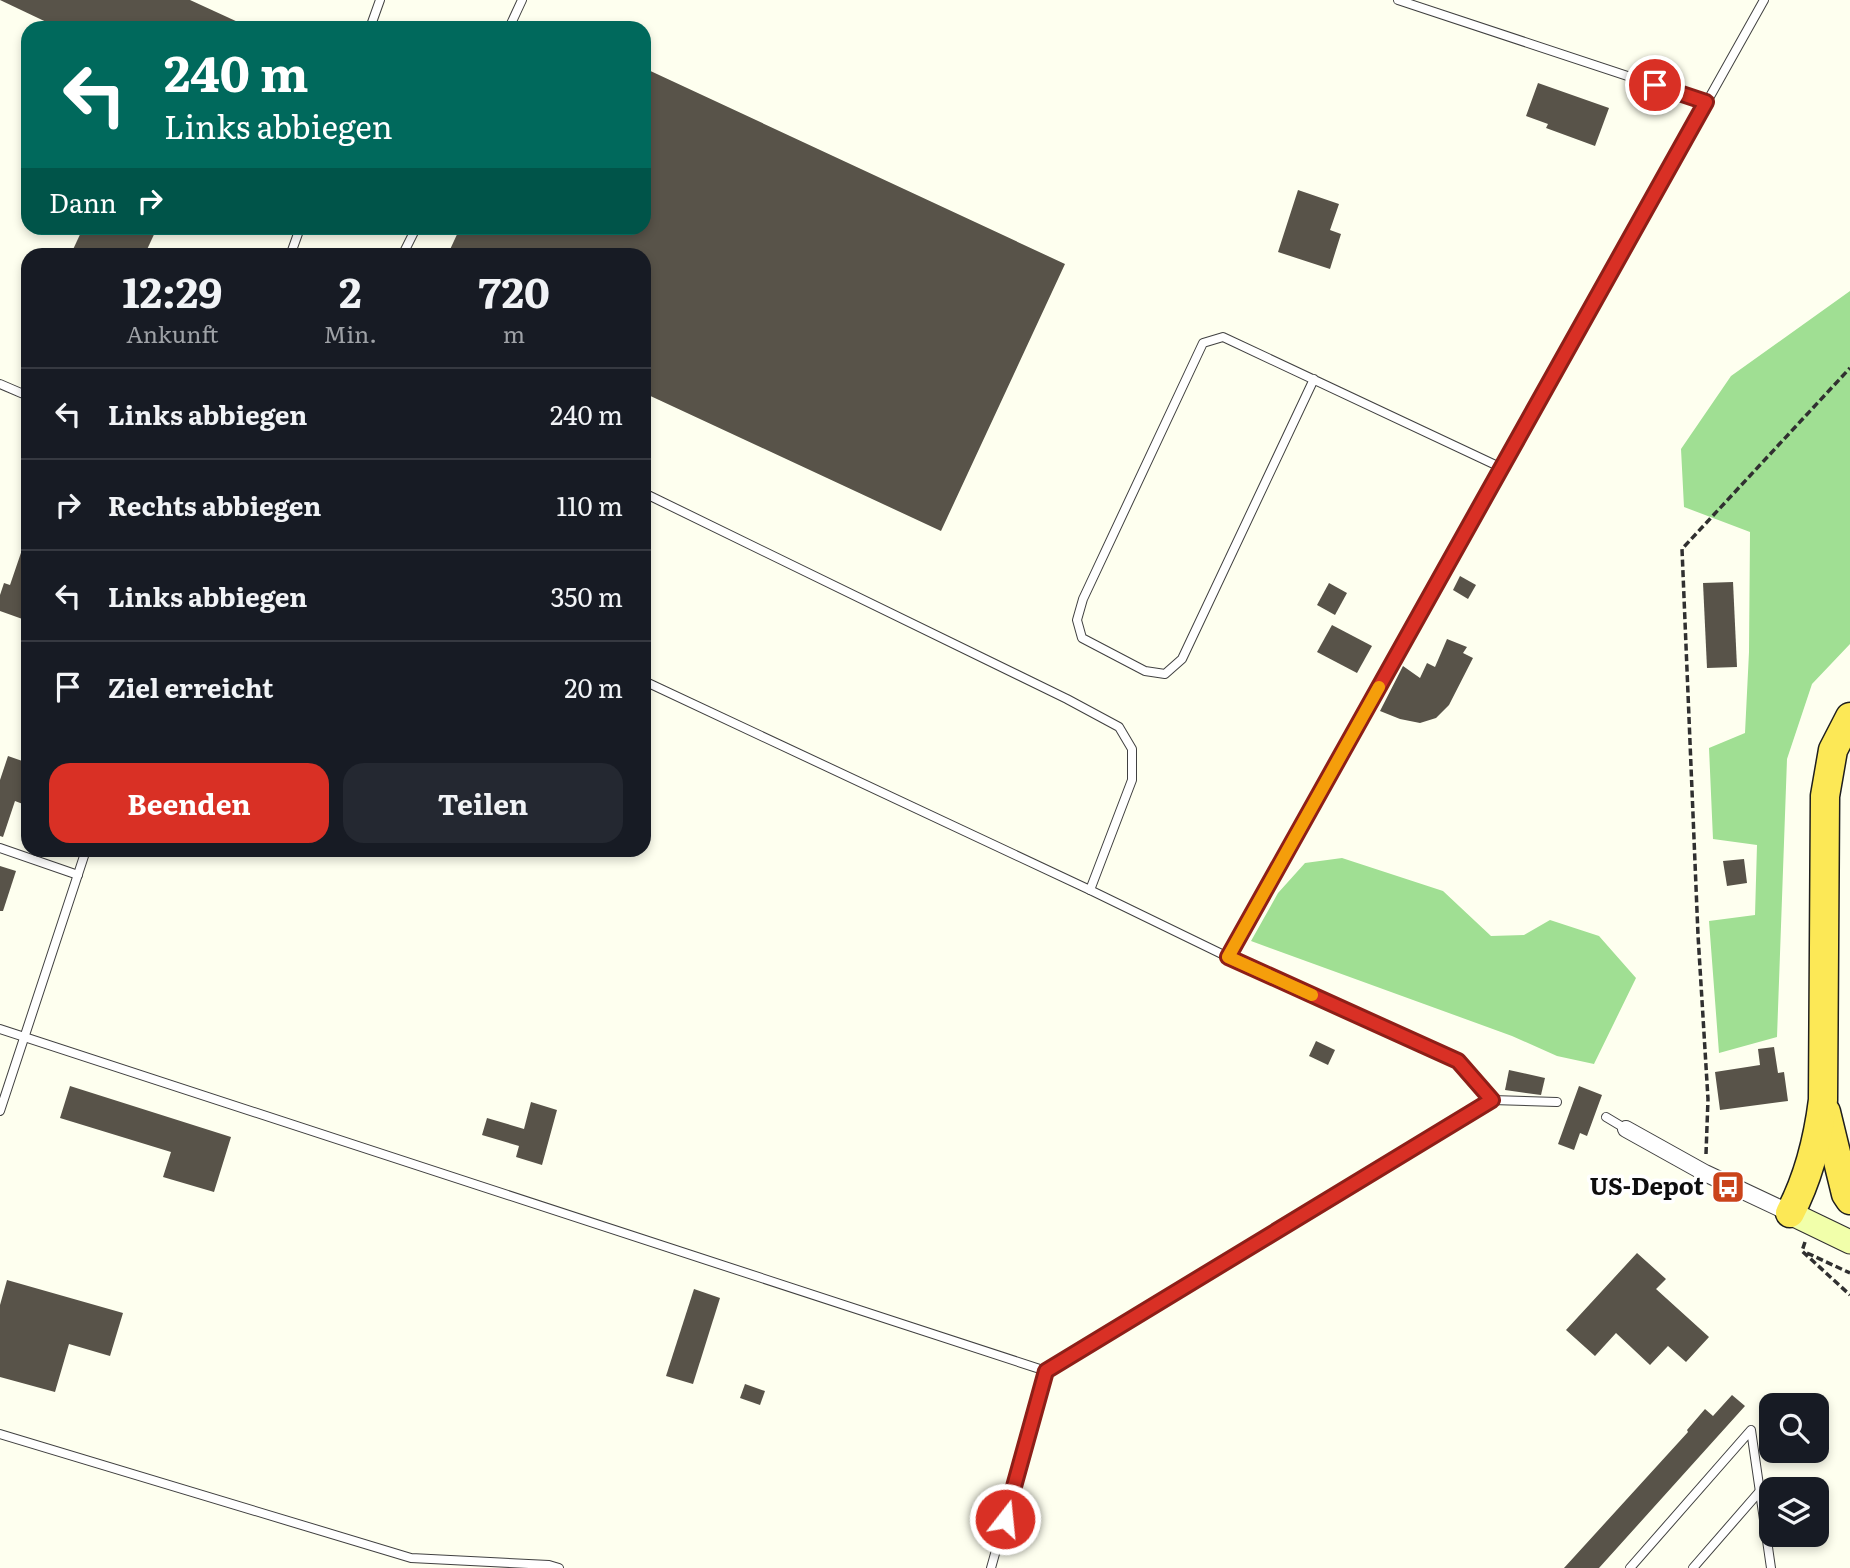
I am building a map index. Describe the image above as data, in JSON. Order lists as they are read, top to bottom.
{
  "places": {
    "bus stop": ["US-Depot"]
  },
  "page": {
    "turn": ["240 m", "Links abbiegen"],
    "then": "Dann",
    "eta": [
      "12:29",
      "Ankunft",
      "2",
      "Min.",
      "720",
      "m"
    ],
    "list": [
      {
        "name": "Links abbiegen",
        "value": "240 m"
      },
      {
        "name": "Rechts abbiegen",
        "value": "110 m"
      },
      {
        "name": "Links abbiegen",
        "value": "350 m"
      },
      {
        "name": "Ziel erreicht",
        "value": "20 m"
      }
    ],
    "buttons": ["Beenden", "Teilen"]
  }
}
